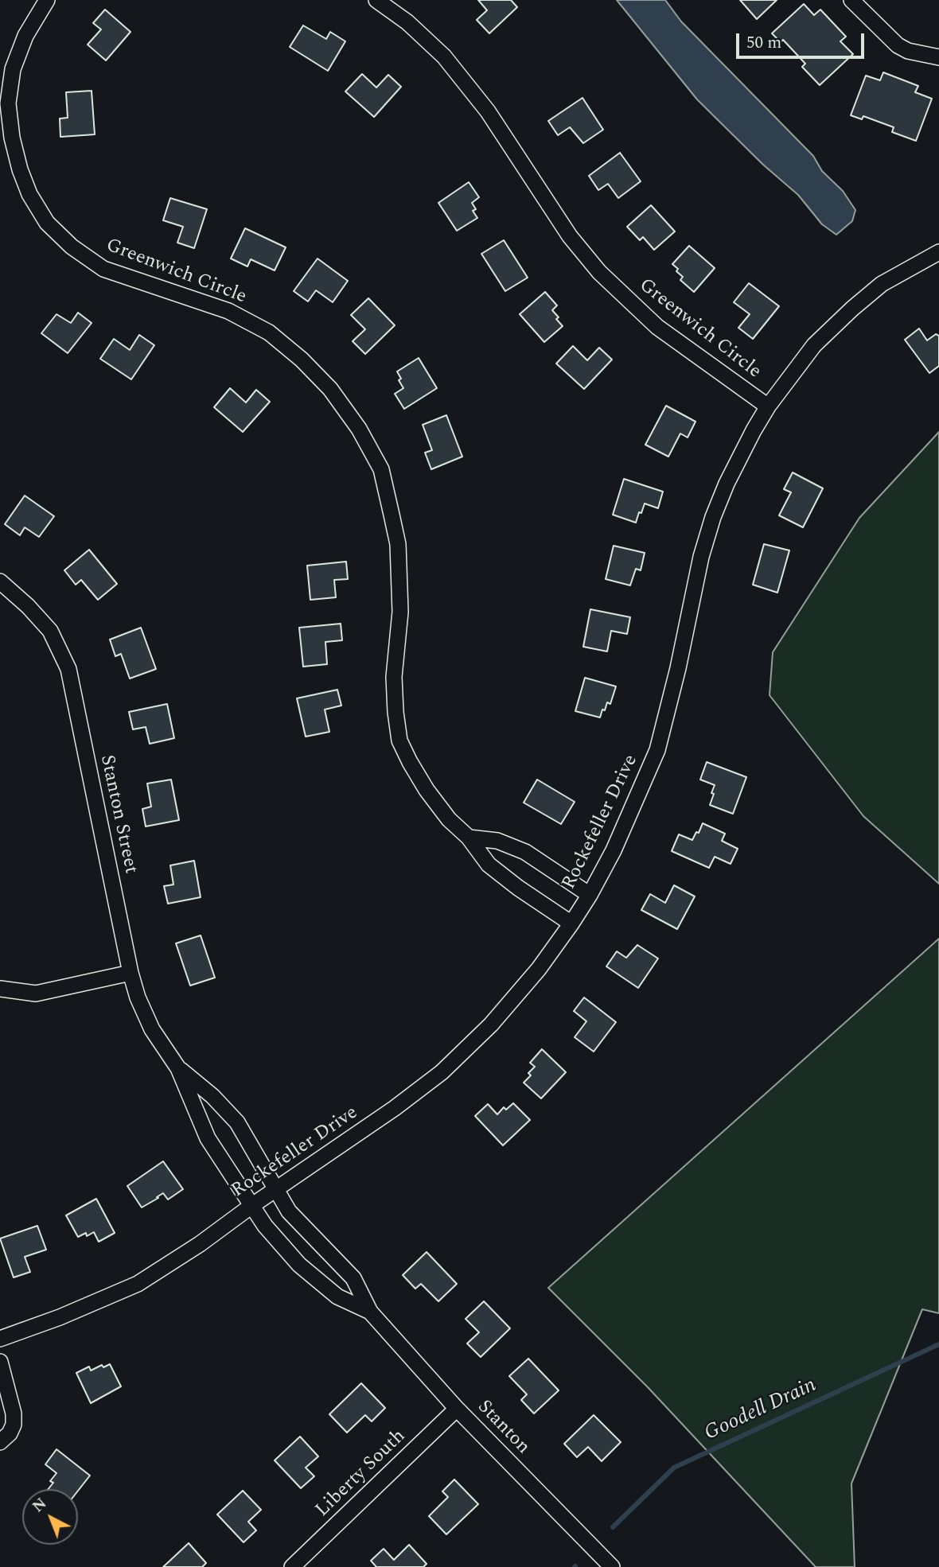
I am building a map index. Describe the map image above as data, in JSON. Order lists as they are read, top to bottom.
{
  "streets": {
    "street": [
      "Greenwich Circle",
      "Stanton Street",
      "Rockefeller Drive",
      "Stanton",
      "Liberty South"
    ]
  },
  "crossings": [
    ["Greenwich Circle", "Rockefeller Drive"],
    ["Stanton Street", "Rockefeller Drive"],
    ["Stanton Street", "Stanton"],
    ["Stanton", "Liberty South"]
  ],
  "water": ["Goodell Drain"],
  "scale_bar": "50 m",
  "north": "top left"
}
